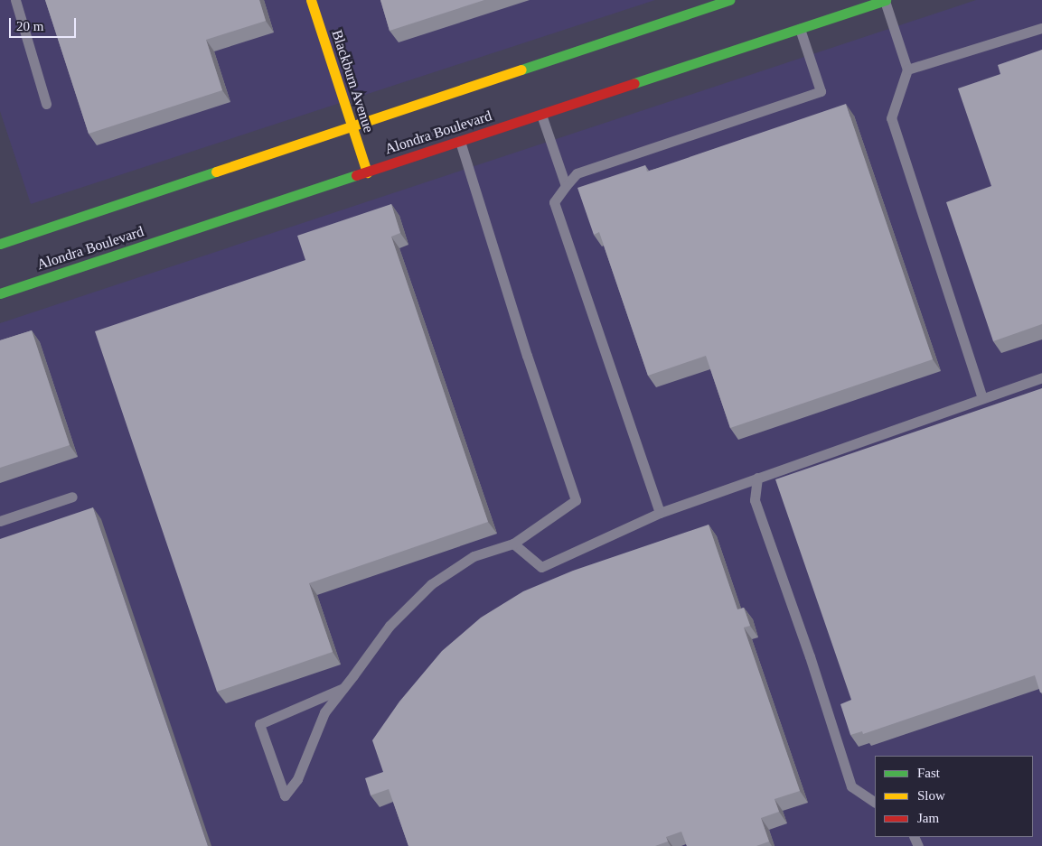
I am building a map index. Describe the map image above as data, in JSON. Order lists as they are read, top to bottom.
{
  "streets": {
    "main road": ["Blackburn Avenue", "Alondra Boulevard"]
  },
  "crossings": [
    ["Blackburn Avenue", "Alondra Boulevard"]
  ],
  "legend": ["Fast", "Slow", "Jam"],
  "scale_bar": "20 m"
}
